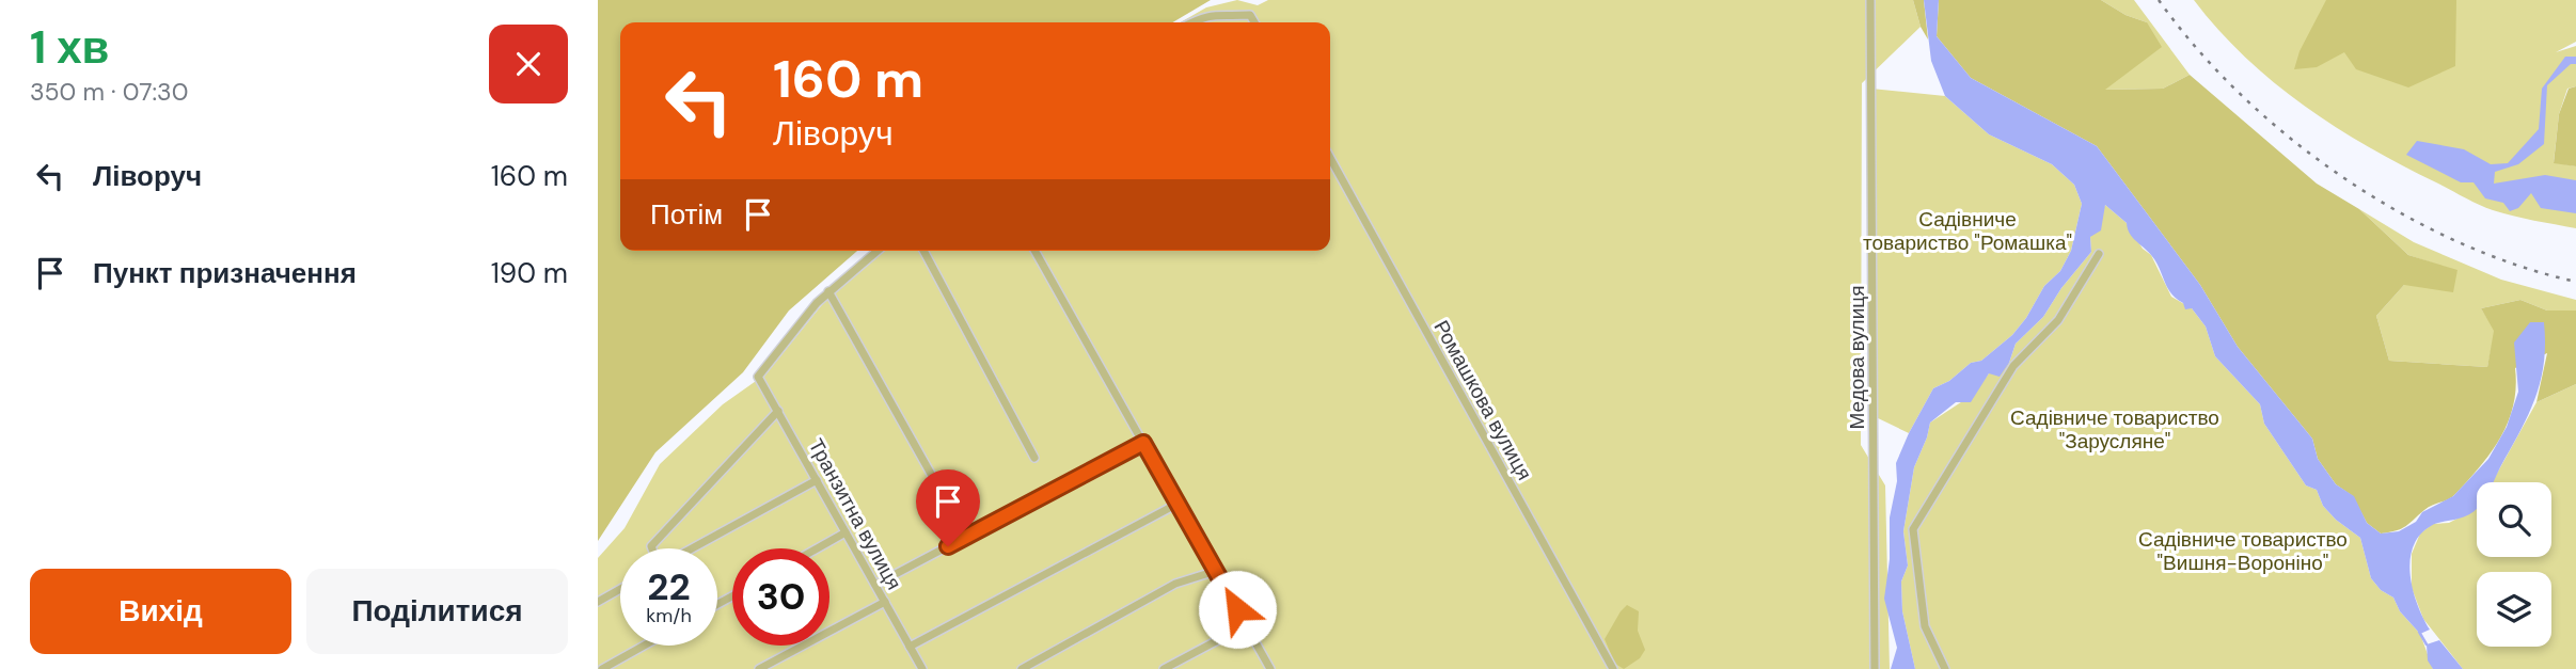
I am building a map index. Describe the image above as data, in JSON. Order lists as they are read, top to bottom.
{
  "streets": {
    "street": ["Медова вулиця", "Ромашкова вулиця", "Транзитна вулиця"]
  },
  "parks": ["Садівниче товариство \"Ромашка\"", "Садівниче товариство \"Зарусляне\"", "Садівниче товариство \"Вишня-Вороніно\""],
  "page": {
    "heading": ["1 хв", "350 m · 07:30"],
    "turn": ["160 m", "Ліворуч"],
    "list": [
      {
        "name": "Ліворуч",
        "value": "160 m"
      },
      {
        "name": "Пункт призначення",
        "value": "190 m"
      }
    ],
    "then": "Потім",
    "speed": "22 km/h",
    "limit": "30",
    "buttons": ["Вихід", "Поділитися"]
  }
}
